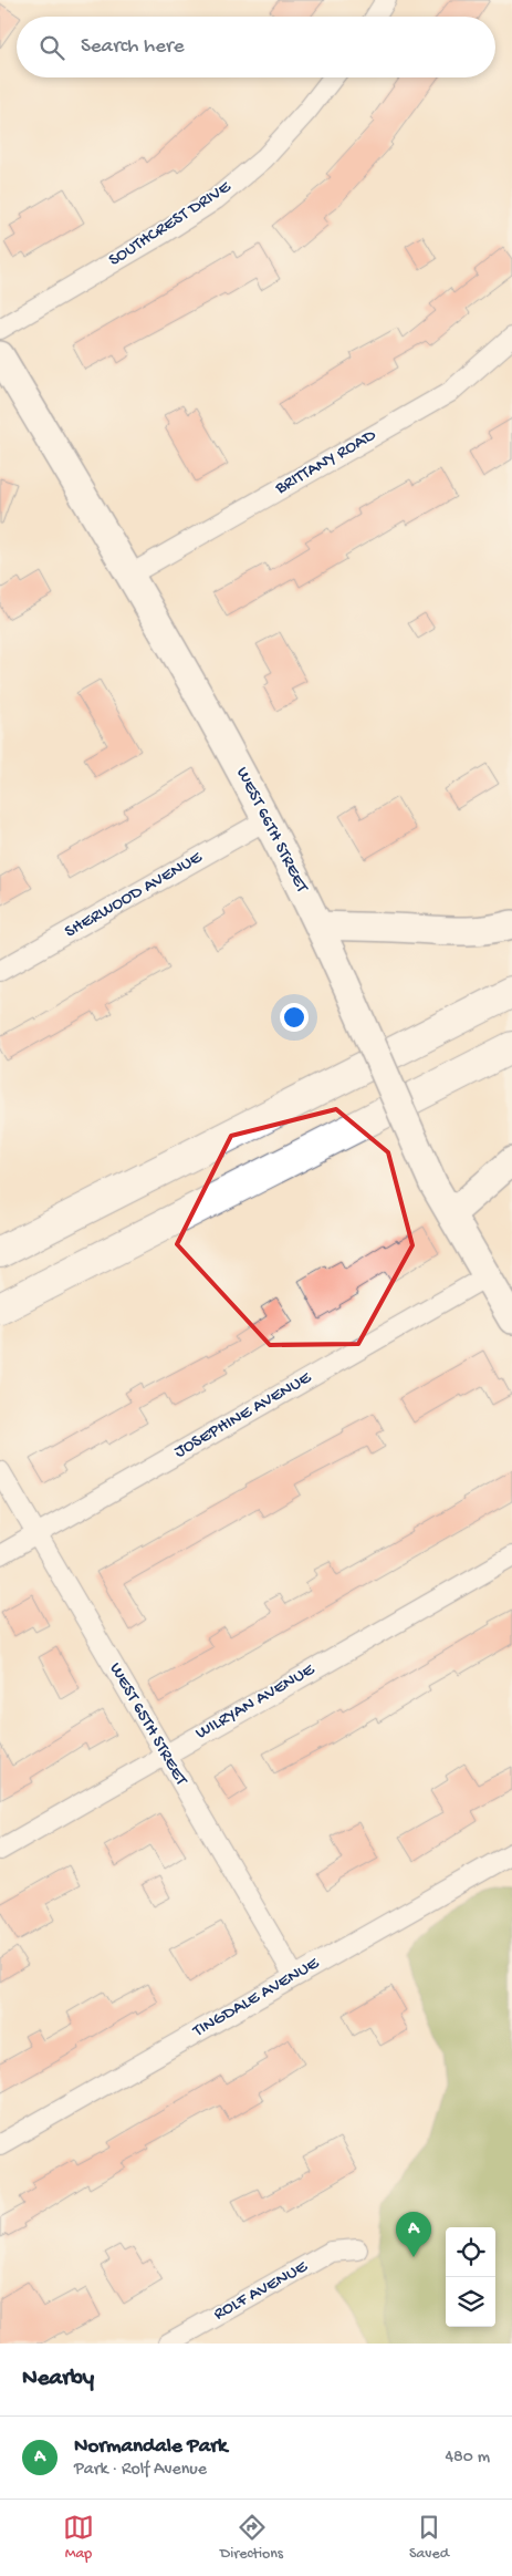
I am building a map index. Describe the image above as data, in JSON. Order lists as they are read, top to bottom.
{
  "streets": {
    "street": [
      "SOUTHCREST DRIVE",
      "BRITTANY ROAD",
      "WEST 66TH STREET",
      "SHERWOOD AVENUE",
      "JOSEPHINE AVENUE",
      "WILRYAN AVENUE",
      "WEST 65TH STREET",
      "TINGDALE AVENUE",
      "ROLF AVENUE"
    ]
  },
  "crossings": [
    ["BRITTANY ROAD", "WEST 66TH STREET"],
    ["WEST 66TH STREET", "SHERWOOD AVENUE"],
    ["WEST 66TH STREET", "JOSEPHINE AVENUE"],
    ["JOSEPHINE AVENUE", "WEST 65TH STREET"],
    ["WILRYAN AVENUE", "WEST 65TH STREET"],
    ["WEST 65TH STREET", "TINGDALE AVENUE"]
  ],
  "page": {
    "search": "Search here",
    "pins": "A",
    "heading": "Nearby",
    "list": [
      {
        "mark": "A",
        "name": "Normandale Park",
        "note": "Park · Rolf Avenue",
        "value": "480 m"
      }
    ],
    "nav": ["Map", "Directions", "Saved"]
  }
}
